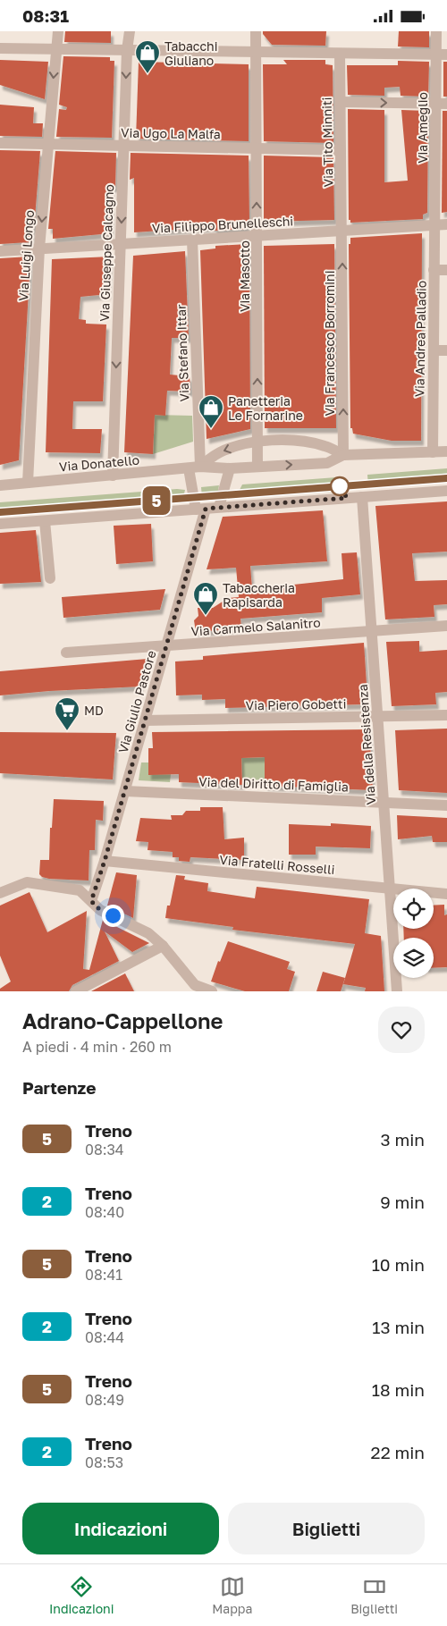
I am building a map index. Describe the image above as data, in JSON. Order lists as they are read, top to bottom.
{
  "streets": {
    "street": [
      "Via Ameglio",
      "Via Ugo La Malfa",
      "Via Tito Minniti",
      "Via Filippo Brunelleschi",
      "Via Giuseppe Calcagno",
      "Via Luigi Longo",
      "Via Masotto",
      "Via Andrea Palladio",
      "Via Francesco Borromini",
      "Via Stefano Ittar",
      "Via Donatello",
      "Via Carmelo Salanitro",
      "Via Giulio Pastore",
      "Via Piero Gobetti",
      "Via della Resistenza",
      "Via del Diritto di Famiglia",
      "Via Fratelli Rosselli"
    ]
  },
  "crossings": [
    ["Via Ameglio", "Via Filippo Brunelleschi"],
    ["Via Ameglio", "Via Andrea Palladio"],
    ["Via Ugo La Malfa", "Via Tito Minniti"],
    ["Via Ugo La Malfa", "Via Giuseppe Calcagno"],
    ["Via Ugo La Malfa", "Via Luigi Longo"],
    ["Via Ugo La Malfa", "Via Masotto"],
    ["Via Tito Minniti", "Via Filippo Brunelleschi"],
    ["Via Tito Minniti", "Via Francesco Borromini"],
    ["Via Filippo Brunelleschi", "Via Giuseppe Calcagno"],
    ["Via Filippo Brunelleschi", "Via Luigi Longo"],
    ["Via Filippo Brunelleschi", "Via Masotto"],
    ["Via Filippo Brunelleschi", "Via Andrea Palladio"],
    ["Via Filippo Brunelleschi", "Via Francesco Borromini"],
    ["Via Filippo Brunelleschi", "Via Stefano Ittar"],
    ["Via Giuseppe Calcagno", "Via Donatello"],
    ["Via Luigi Longo", "Via Donatello"],
    ["Via Masotto", "Via Donatello"],
    ["Via Francesco Borromini", "Via Donatello"],
    ["Via Stefano Ittar", "Via Donatello"],
    ["Via Stefano Ittar", "Via Giulio Pastore"],
    ["Via Carmelo Salanitro", "Via Giulio Pastore"],
    ["Via Carmelo Salanitro", "Via della Resistenza"],
    ["Via Giulio Pastore", "Via Piero Gobetti"],
    ["Via Giulio Pastore", "Via del Diritto di Famiglia"],
    ["Via Giulio Pastore", "Via Fratelli Rosselli"],
    ["Via Piero Gobetti", "Via della Resistenza"],
    ["Via della Resistenza", "Via del Diritto di Famiglia"],
    ["Via della Resistenza", "Via Fratelli Rosselli"]
  ],
  "one_way": [
    "Via Giuseppe Calcagno",
    "Via Luigi Longo",
    "Via Masotto",
    "Via Francesco Borromini"
  ],
  "places": {
    "shop": ["Tabacchi Giuliano", "Panetteria Le Fornarine", "Tabaccheria Rapisarda"],
    "supermarket": ["MD"]
  },
  "page": {
    "status": "08:31",
    "on_map": "5",
    "heading": [
      ["Adrano-Cappellone", "A piedi · 4 min · 260 m"],
      "Partenze"
    ],
    "list": [
      {
        "mark": "5",
        "name": "Treno",
        "note": "08:34",
        "value": "3 min"
      },
      {
        "mark": "2",
        "name": "Treno",
        "note": "08:40",
        "value": "9 min"
      },
      {
        "mark": "5",
        "name": "Treno",
        "note": "08:41",
        "value": "10 min"
      },
      {
        "mark": "2",
        "name": "Treno",
        "note": "08:44",
        "value": "13 min"
      },
      {
        "mark": "5",
        "name": "Treno",
        "note": "08:49",
        "value": "18 min"
      },
      {
        "mark": "2",
        "name": "Treno",
        "note": "08:53",
        "value": "22 min"
      }
    ],
    "buttons": ["Indicazioni", "Biglietti"],
    "tabs": ["Indicazioni", "Mappa", "Biglietti"]
  }
}
